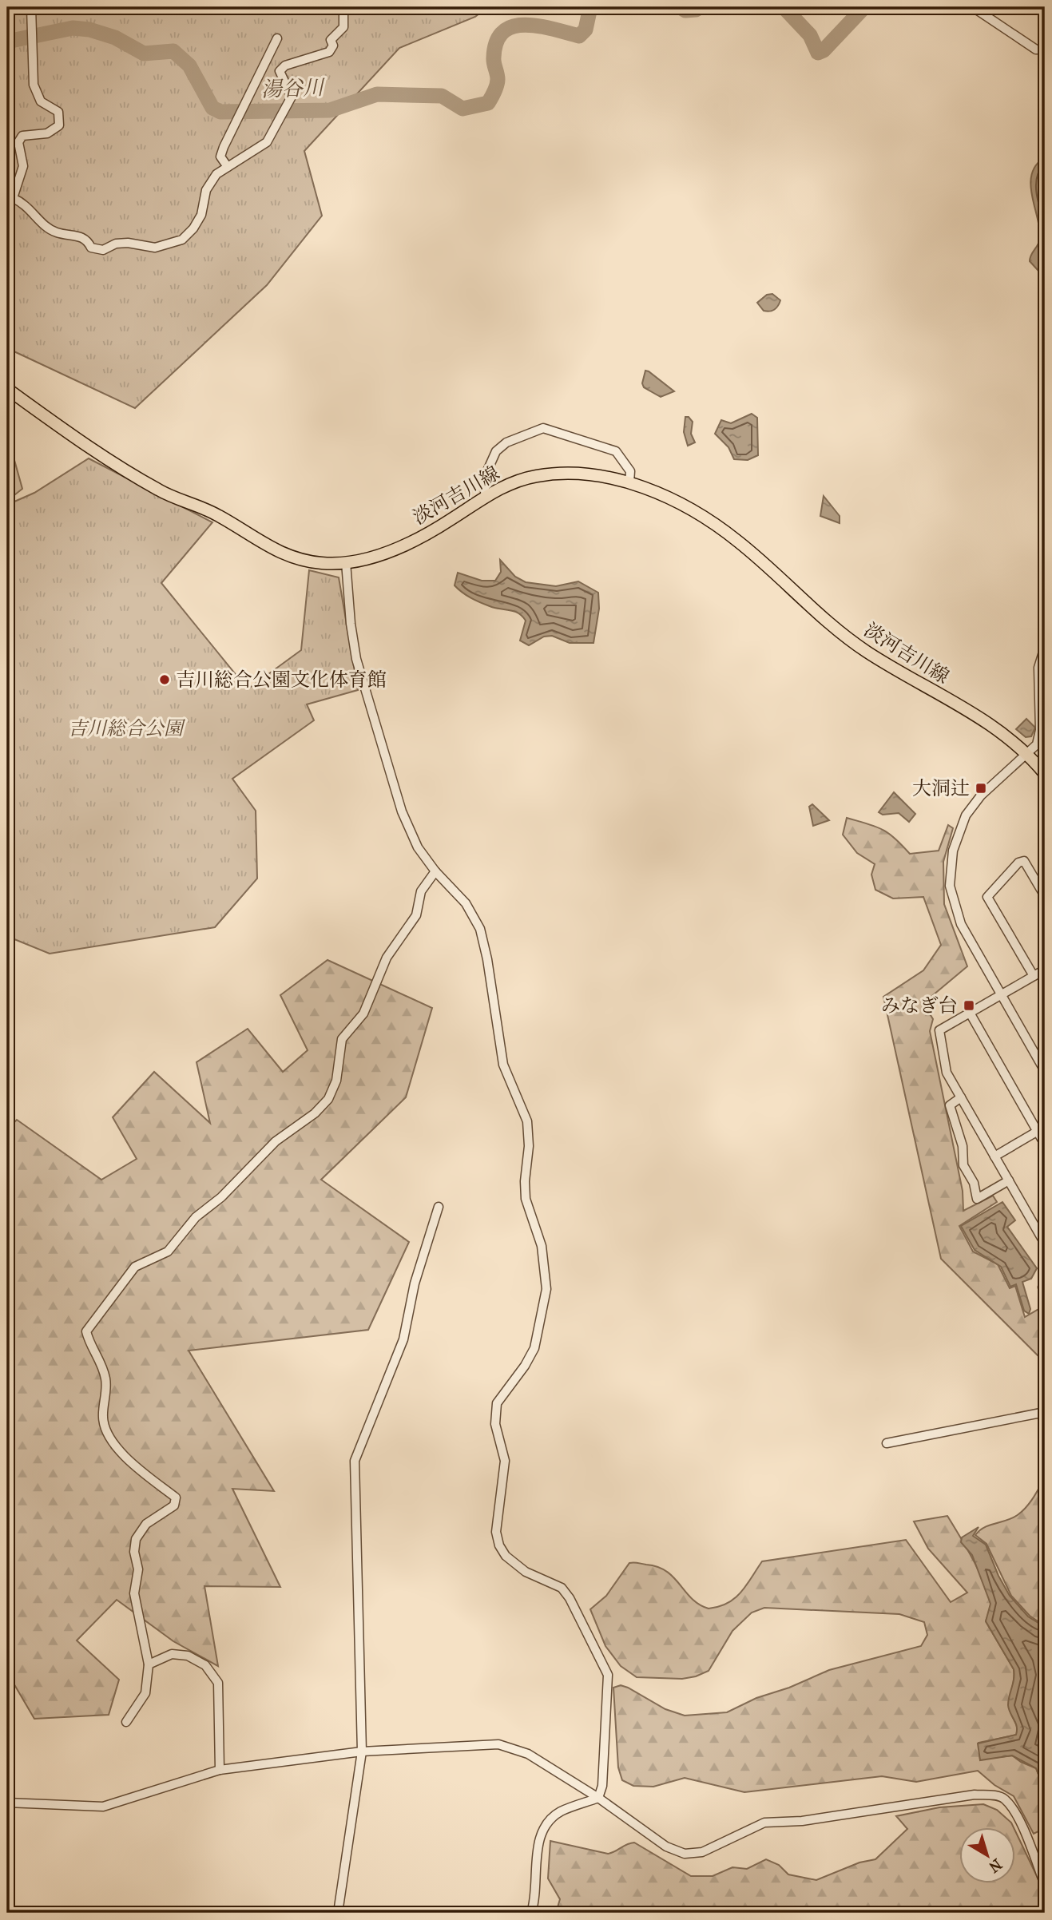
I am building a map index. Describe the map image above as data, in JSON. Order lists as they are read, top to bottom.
{
  "streets": {
    "main road": ["淡河吉川線"]
  },
  "water": ["湯谷川"],
  "parks": ["吉川総合公園"],
  "places": {
    "other": ["吉川総合公園文化体育館"],
    "transit": ["大洞辻", "みなぎ台"]
  },
  "north": "bottom right"
}
